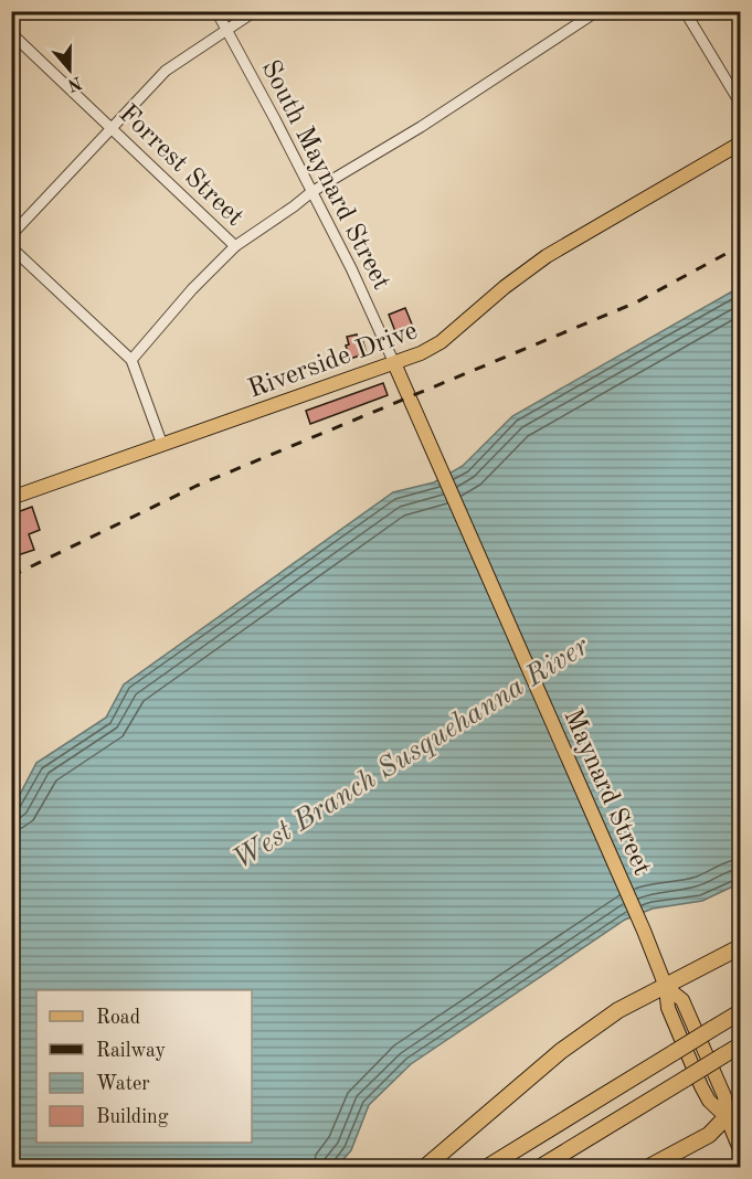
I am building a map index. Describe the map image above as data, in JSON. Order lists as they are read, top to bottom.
{
  "streets": {
    "main road": ["South Maynard Street", "Riverside Drive", "Maynard Street"],
    "street": ["Forrest Street"]
  },
  "crossings": [
    ["South Maynard Street", "Riverside Drive"],
    ["South Maynard Street", "Maynard Street"]
  ],
  "water": ["West Branch Susquehanna River"],
  "legend": [
    "Road",
    "Railway",
    "Water",
    "Building"
  ],
  "north": "bottom"
}
